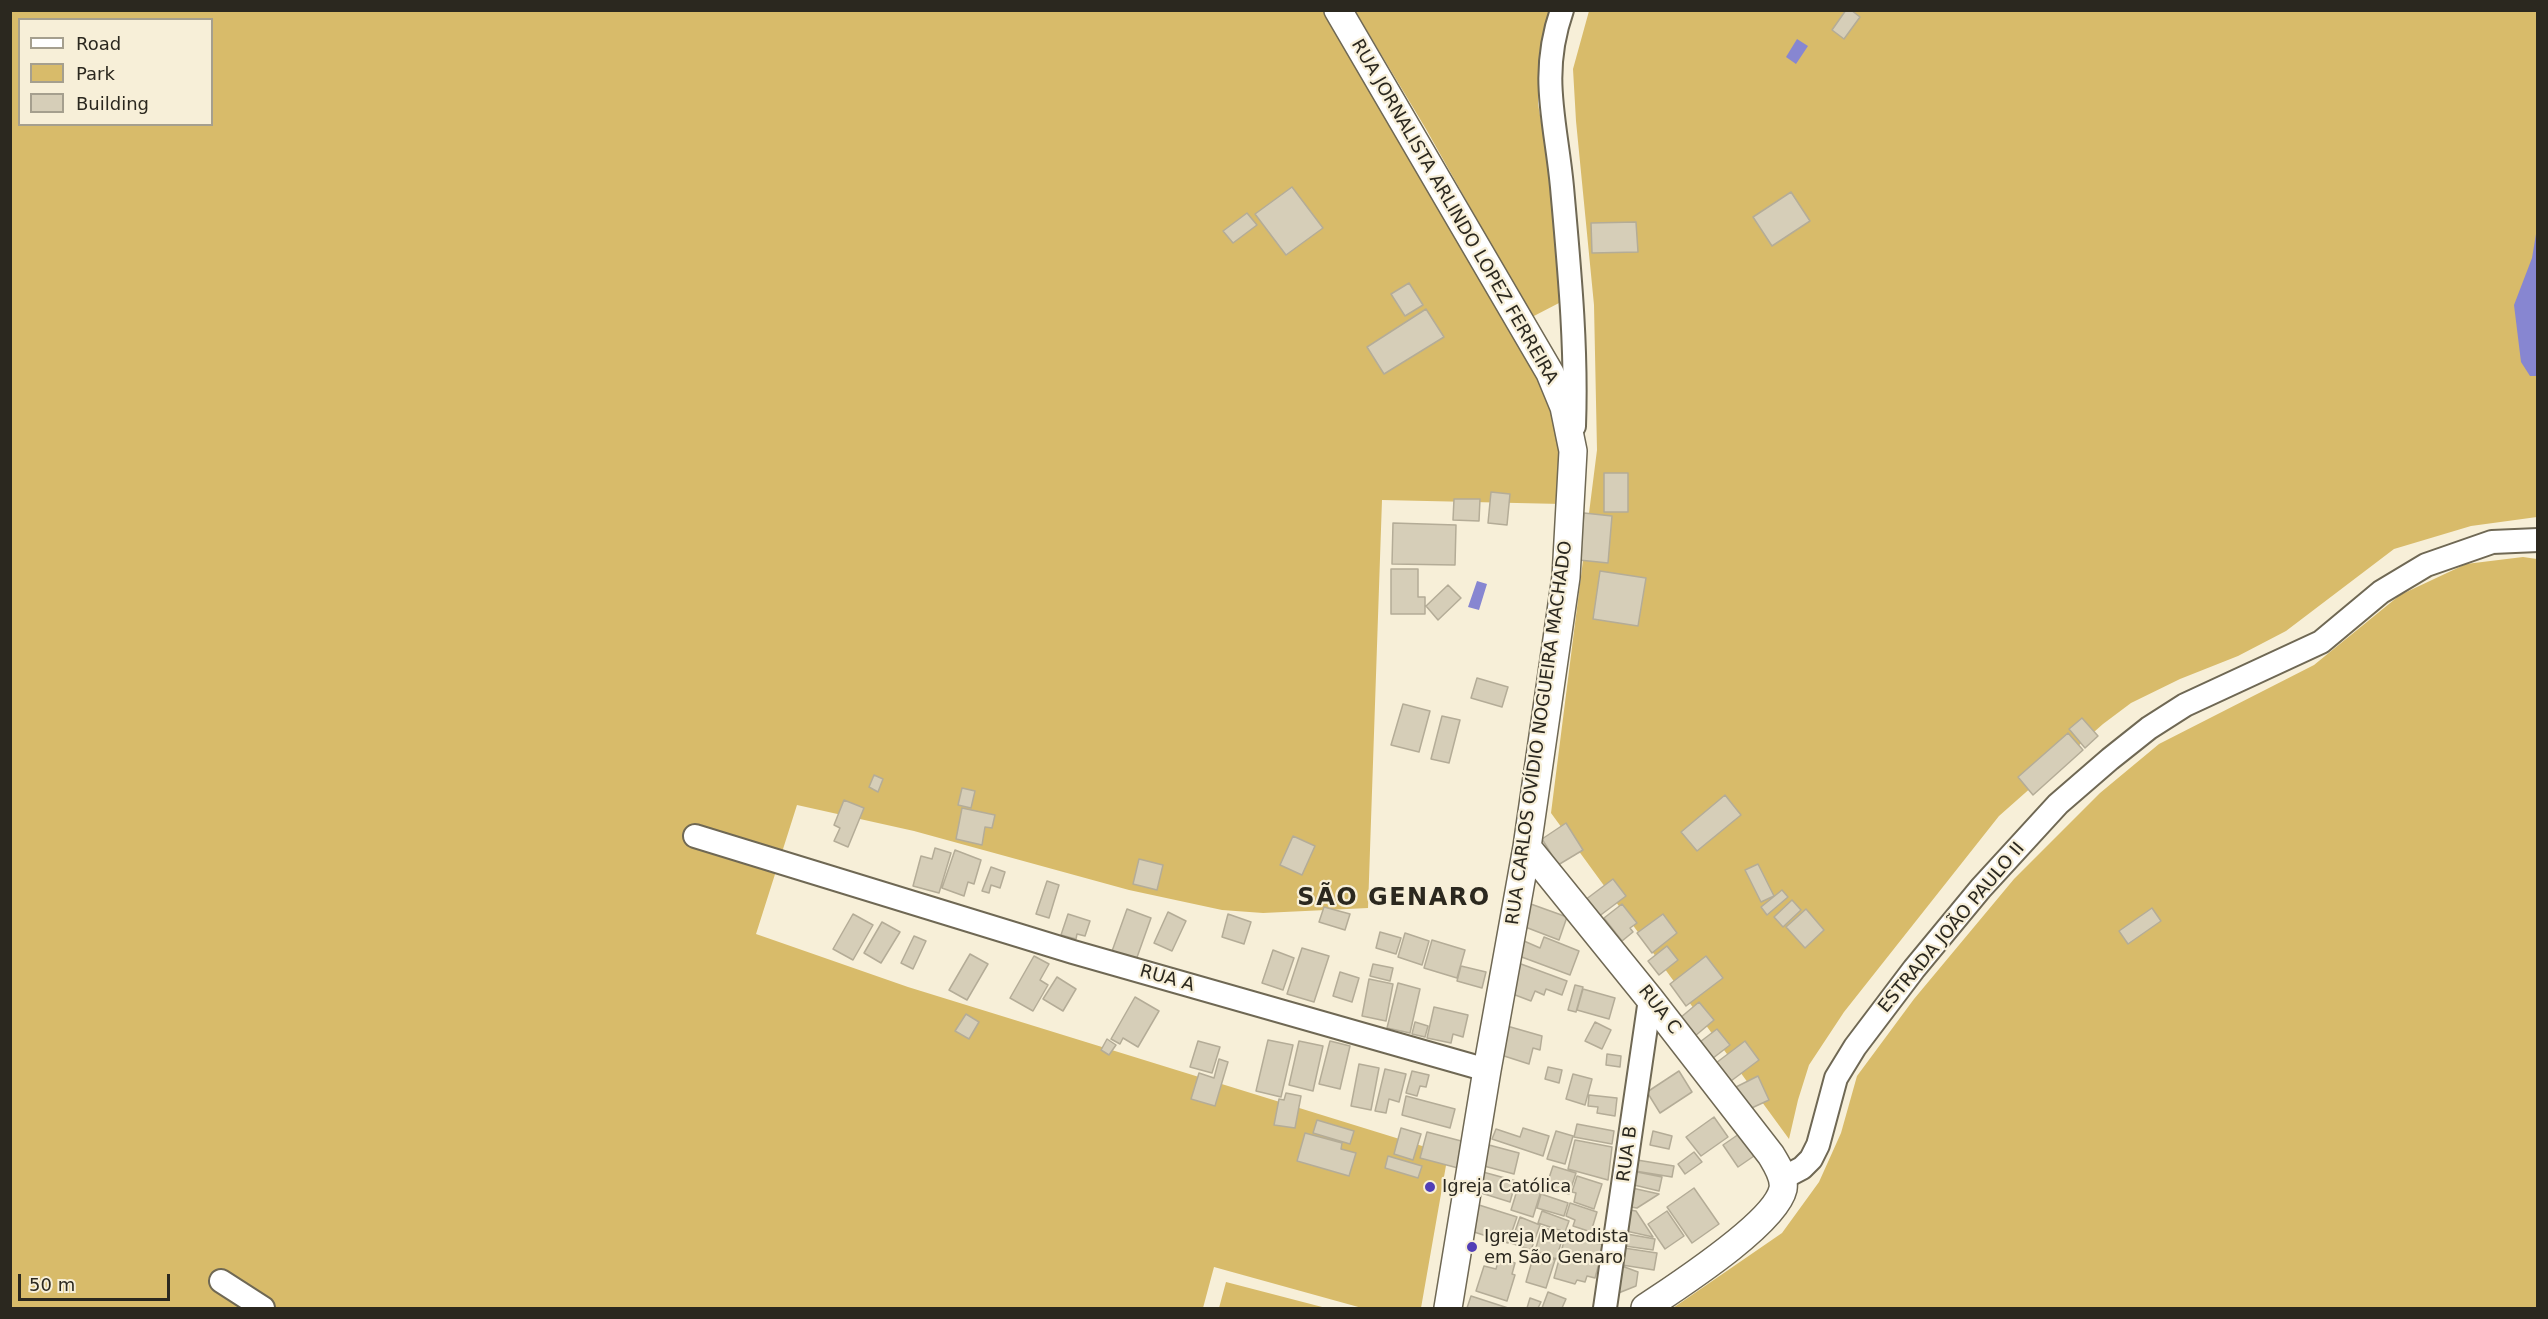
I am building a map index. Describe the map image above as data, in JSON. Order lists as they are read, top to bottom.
{
  "streets": {
    "street": [
      "RUA JORNALISTA ARLINDO LOPEZ FERREIRA",
      "RUA CARLOS OVÍDIO NOGUEIRA MACHADO",
      "ESTRADA JOÃO PAULO II",
      "RUA A",
      "RUA C",
      "RUA B"
    ]
  },
  "crossings": [
    ["RUA JORNALISTA ARLINDO LOPEZ FERREIRA", "RUA CARLOS OVÍDIO NOGUEIRA MACHADO"],
    ["RUA CARLOS OVÍDIO NOGUEIRA MACHADO", "RUA A"],
    ["RUA CARLOS OVÍDIO NOGUEIRA MACHADO", "RUA C"],
    ["ESTRADA JOÃO PAULO II", "RUA C"],
    ["RUA C", "RUA B"]
  ],
  "districts": ["SÃO GENARO"],
  "places": ["Igreja Católica", "Igreja Metodista em São Genaro"],
  "legend": ["Road", "Park", "Building"],
  "scale_bar": "50 m"
}
